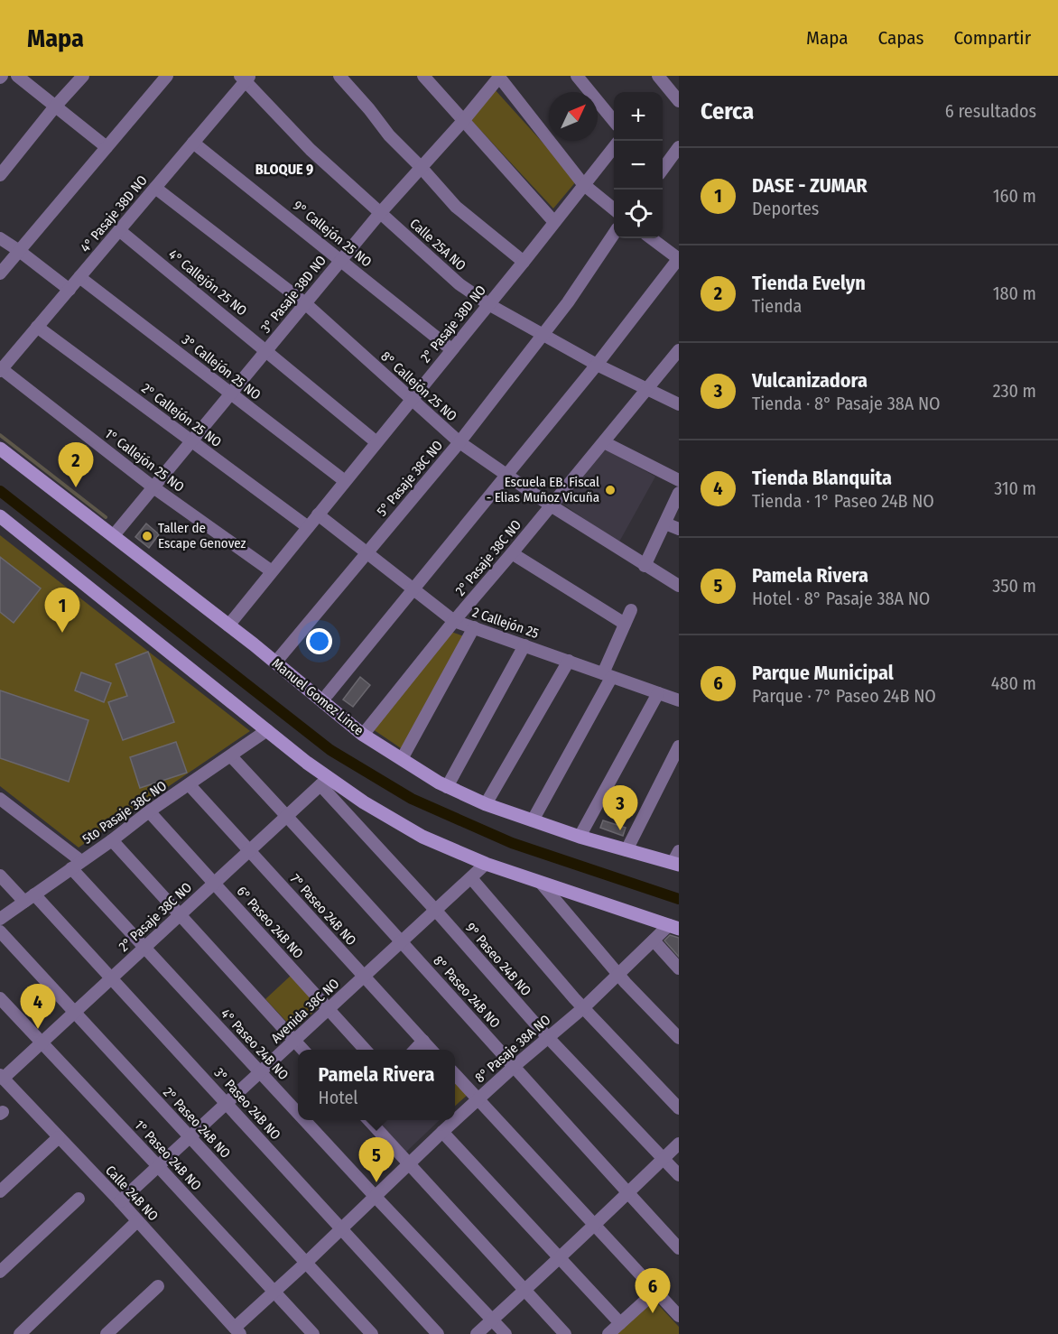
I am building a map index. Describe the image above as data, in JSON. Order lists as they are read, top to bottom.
{
  "streets": {
    "main road": ["Manuel Gomez Lince"],
    "street": [
      "4° Pasaje 38D NO",
      "9° Callejón 25 NO",
      "Calle 25A NO",
      "4° Callejón 25 NO",
      "3° Pasaje 38D NO",
      "2° Pasaje 38D NO",
      "3° Callejón 25 NO",
      "8° Callejón 25 NO",
      "2° Callejón 25 NO",
      "1° Callejón 25 NO",
      "5° Pasaje 38C NO",
      "2° Pasaje 38C NO",
      "2 Callejón 25",
      "5to Pasaje 38C NO",
      "7° Paseo 24B NO",
      "6° Paseo 24B NO",
      "9° Paseo 24B NO",
      "8° Paseo 24B NO",
      "Avenida 38C NO",
      "4° Paseo 24B NO",
      "8° Pasaje 38A NO",
      "3° Paseo 24B NO",
      "2° Paseo 24B NO",
      "1° Paseo 24B NO",
      "Calle 24B NO"
    ]
  },
  "crossings": [
    ["4° Pasaje 38D NO", "9° Callejón 25 NO"],
    ["4° Pasaje 38D NO", "Calle 25A NO"],
    ["4° Pasaje 38D NO", "4° Callejón 25 NO"],
    ["4° Pasaje 38D NO", "3° Callejón 25 NO"],
    ["4° Pasaje 38D NO", "8° Callejón 25 NO"],
    ["4° Pasaje 38D NO", "2° Callejón 25 NO"],
    ["4° Pasaje 38D NO", "1° Callejón 25 NO"],
    ["9° Callejón 25 NO", "3° Pasaje 38D NO"],
    ["9° Callejón 25 NO", "2° Pasaje 38D NO"],
    ["Calle 25A NO", "3° Pasaje 38D NO"],
    ["Calle 25A NO", "2° Pasaje 38D NO"],
    ["Calle 25A NO", "5° Pasaje 38C NO"],
    ["Calle 25A NO", "2° Pasaje 38C NO"],
    ["4° Callejón 25 NO", "3° Pasaje 38D NO"],
    ["4° Callejón 25 NO", "2° Pasaje 38D NO"],
    ["3° Pasaje 38D NO", "3° Callejón 25 NO"],
    ["3° Pasaje 38D NO", "8° Callejón 25 NO"],
    ["3° Pasaje 38D NO", "2° Callejón 25 NO"],
    ["3° Pasaje 38D NO", "1° Callejón 25 NO"],
    ["3° Pasaje 38D NO", "Manuel Gomez Lince"],
    ["2° Pasaje 38D NO", "3° Callejón 25 NO"],
    ["2° Pasaje 38D NO", "8° Callejón 25 NO"],
    ["2° Pasaje 38D NO", "2° Callejón 25 NO"],
    ["2° Pasaje 38D NO", "1° Callejón 25 NO"],
    ["2° Pasaje 38D NO", "2 Callejón 25"],
    ["2° Pasaje 38D NO", "Manuel Gomez Lince"],
    ["8° Callejón 25 NO", "5° Pasaje 38C NO"],
    ["8° Callejón 25 NO", "2° Pasaje 38C NO"],
    ["5° Pasaje 38C NO", "2 Callejón 25"],
    ["5° Pasaje 38C NO", "Manuel Gomez Lince"],
    ["2° Pasaje 38C NO", "2 Callejón 25"],
    ["2° Pasaje 38C NO", "Manuel Gomez Lince"],
    ["2° Pasaje 38C NO", "7° Paseo 24B NO"],
    ["2° Pasaje 38C NO", "6° Paseo 24B NO"],
    ["2° Pasaje 38C NO", "9° Paseo 24B NO"],
    ["2° Pasaje 38C NO", "8° Paseo 24B NO"],
    ["2° Pasaje 38C NO", "4° Paseo 24B NO"],
    ["2° Pasaje 38C NO", "3° Paseo 24B NO"],
    ["2° Pasaje 38C NO", "2° Paseo 24B NO"],
    ["2° Pasaje 38C NO", "1° Paseo 24B NO"],
    ["2° Pasaje 38C NO", "Calle 24B NO"],
    ["5to Pasaje 38C NO", "7° Paseo 24B NO"],
    ["5to Pasaje 38C NO", "6° Paseo 24B NO"],
    ["5to Pasaje 38C NO", "8° Paseo 24B NO"],
    ["5to Pasaje 38C NO", "4° Paseo 24B NO"],
    ["5to Pasaje 38C NO", "3° Paseo 24B NO"],
    ["7° Paseo 24B NO", "Avenida 38C NO"],
    ["6° Paseo 24B NO", "Avenida 38C NO"],
    ["9° Paseo 24B NO", "Avenida 38C NO"],
    ["9° Paseo 24B NO", "8° Pasaje 38A NO"],
    ["8° Paseo 24B NO", "Avenida 38C NO"],
    ["8° Paseo 24B NO", "8° Pasaje 38A NO"],
    ["Avenida 38C NO", "4° Paseo 24B NO"],
    ["Avenida 38C NO", "3° Paseo 24B NO"],
    ["Avenida 38C NO", "2° Paseo 24B NO"],
    ["Avenida 38C NO", "1° Paseo 24B NO"],
    ["Avenida 38C NO", "Calle 24B NO"],
    ["4° Paseo 24B NO", "8° Pasaje 38A NO"],
    ["8° Pasaje 38A NO", "3° Paseo 24B NO"],
    ["8° Pasaje 38A NO", "2° Paseo 24B NO"],
    ["8° Pasaje 38A NO", "1° Paseo 24B NO"],
    ["8° Pasaje 38A NO", "Calle 24B NO"]
  ],
  "districts": ["BLOQUE 9"],
  "places": ["Escuela EB. Fiscal - Elias Muñoz Vicuña", "Taller de Escape Genovez"],
  "north": "top right",
  "page": {
    "header": "Mapa",
    "nav": ["Mapa", "Capas", "Compartir"],
    "heading": ["Cerca", "6 resultados"],
    "map_buttons": ["+", "−"],
    "list": [
      {
        "mark": "1",
        "name": "DASE - ZUMAR",
        "note": "Deportes",
        "value": "160 m"
      },
      {
        "mark": "2",
        "name": "Tienda Evelyn",
        "note": "Tienda",
        "value": "180 m"
      },
      {
        "mark": "3",
        "name": "Vulcanizadora",
        "note": "Tienda · 8° Pasaje 38A NO",
        "value": "230 m"
      },
      {
        "mark": "4",
        "name": "Tienda Blanquita",
        "note": "Tienda · 1° Paseo 24B NO",
        "value": "310 m"
      },
      {
        "mark": "5",
        "name": "Pamela Rivera",
        "note": "Hotel · 8° Pasaje 38A NO",
        "value": "350 m"
      },
      {
        "mark": "6",
        "name": "Parque Municipal",
        "note": "Parque · 7° Paseo 24B NO",
        "value": "480 m"
      }
    ],
    "pins": [
      "2",
      "1",
      "3",
      "4",
      "5",
      "6"
    ],
    "popup": ["Pamela Rivera", "Hotel"]
  }
}
